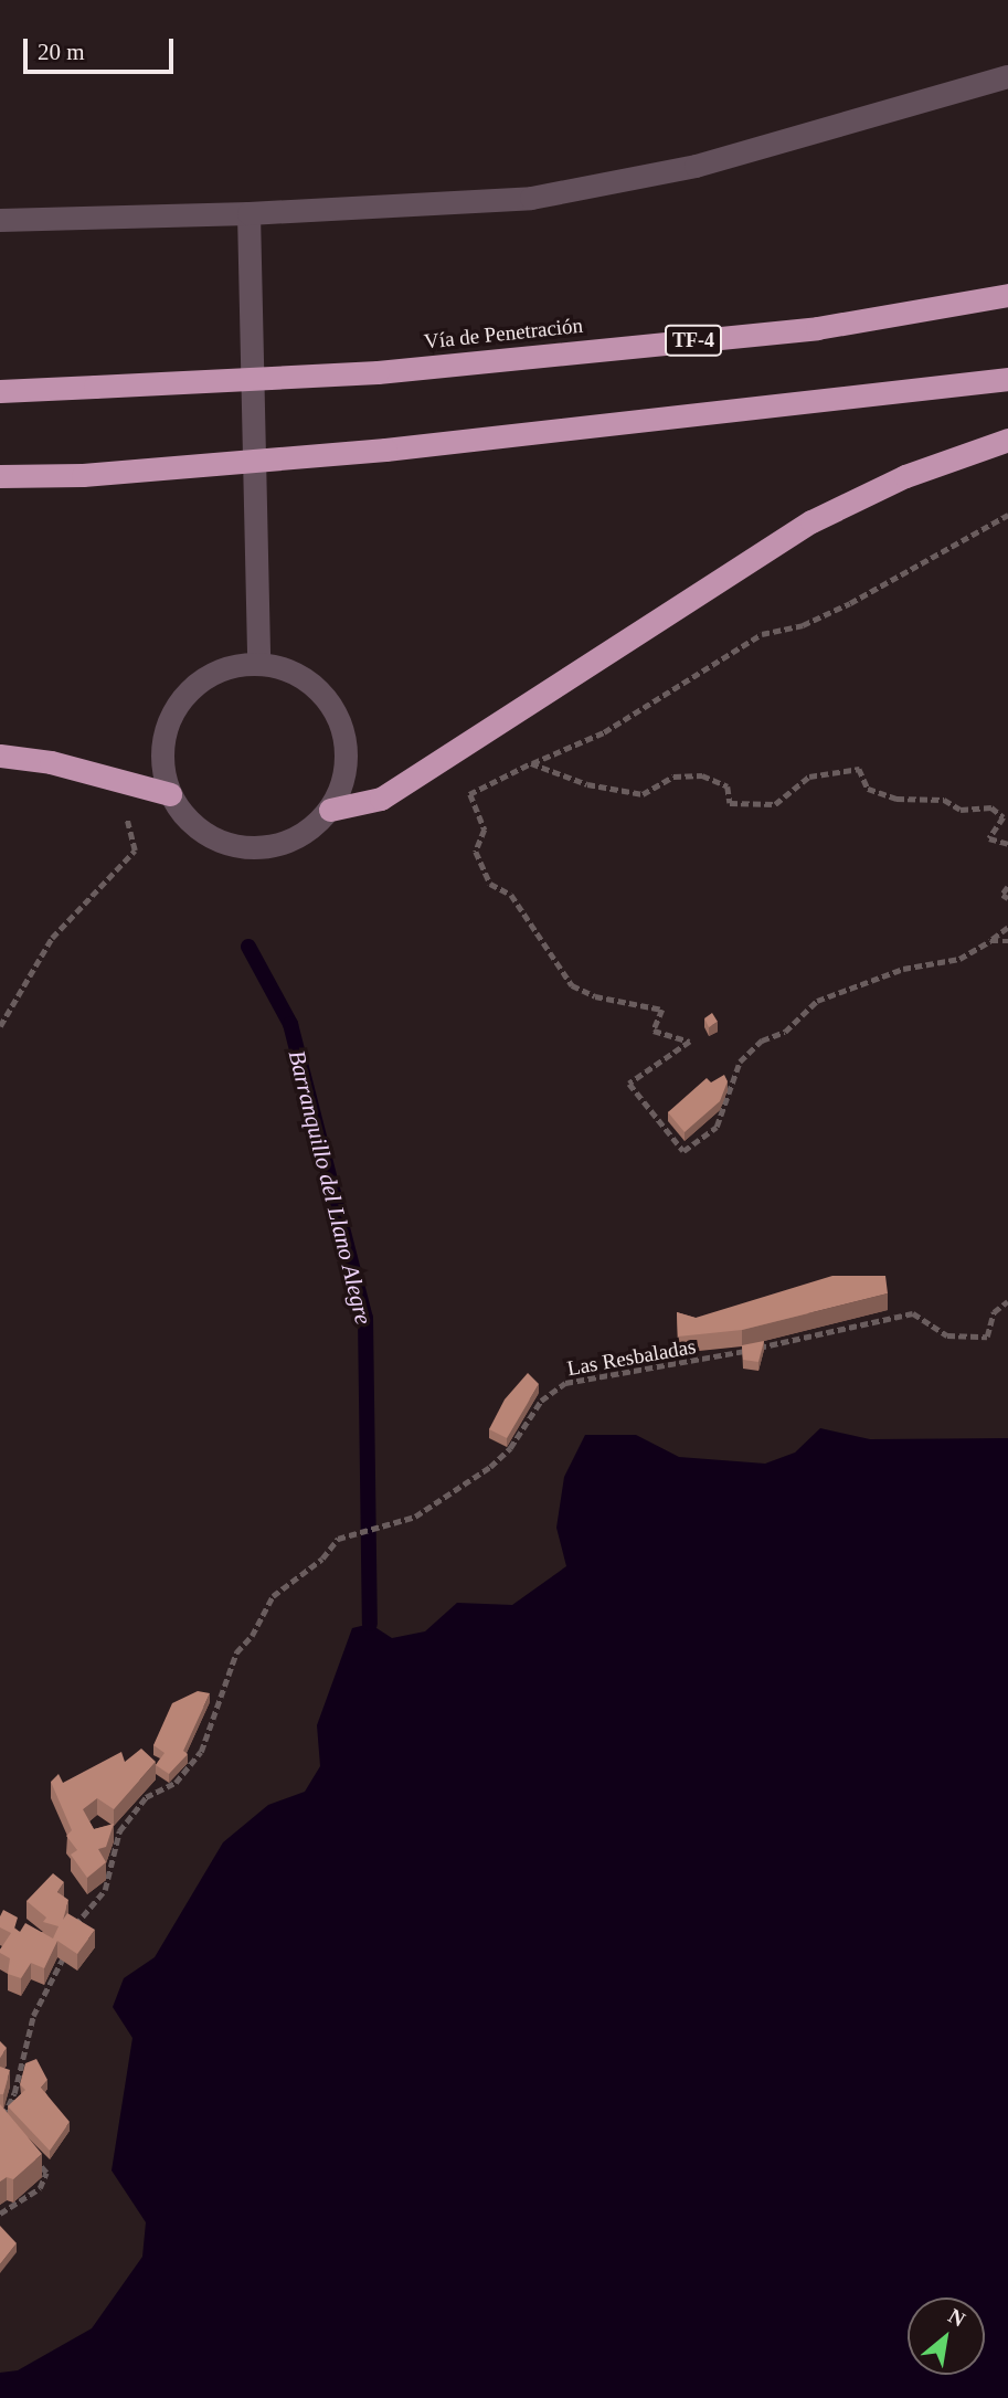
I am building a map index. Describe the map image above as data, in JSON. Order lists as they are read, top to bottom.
{
  "streets": {
    "highway": ["Vía de Penetración", "TF-4"],
    "path": ["Las Resbaladas"]
  },
  "water": ["Barranquillo del Llano Alegre"],
  "scale_bar": "20 m",
  "north": "top right"
}
